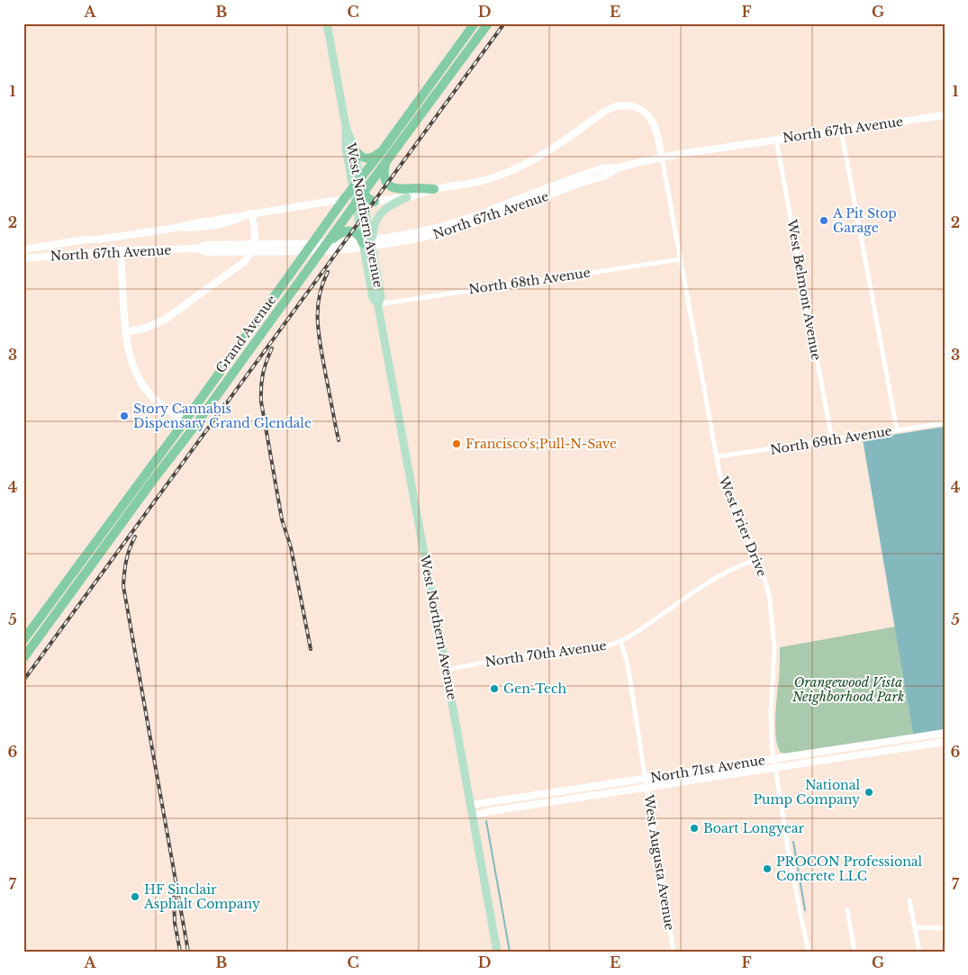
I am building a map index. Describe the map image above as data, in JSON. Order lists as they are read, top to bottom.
{
  "streets": {
    "highway": ["Grand Avenue"],
    "main road": ["North 67th Avenue", "West Northern Avenue", "North 71st Avenue"],
    "street": [
      "North 68th Avenue",
      "West Belmont Avenue",
      "North 69th Avenue",
      "West Frier Drive",
      "North 70th Avenue",
      "West Augusta Avenue"
    ]
  },
  "crossings": [
    ["North 67th Avenue", "West Belmont Avenue"],
    ["North 67th Avenue", "Grand Avenue"],
    ["North 67th Avenue", "West Frier Drive"],
    ["West Northern Avenue", "North 68th Avenue"],
    ["West Northern Avenue", "Grand Avenue"],
    ["West Northern Avenue", "North 70th Avenue"],
    ["West Northern Avenue", "North 71st Avenue"],
    ["North 68th Avenue", "West Frier Drive"],
    ["West Belmont Avenue", "North 69th Avenue"],
    ["North 69th Avenue", "West Frier Drive"],
    ["West Frier Drive", "North 70th Avenue"],
    ["West Frier Drive", "North 71st Avenue"],
    ["North 70th Avenue", "West Augusta Avenue"],
    ["North 71st Avenue", "West Augusta Avenue"]
  ],
  "parks": ["Orangewood Vista Neighborhood Park"],
  "places": [
    "A Pit Stop Garage",
    "Story Cannabis Dispensary Grand Glendale",
    "Francisco's;Pull-N-Save",
    "Gen-Tech",
    "National Pump Company",
    "Boart Longyear",
    "PROCON Professional Concrete LLC",
    "HF Sinclair Asphalt Company"
  ],
  "grid": {
    "columns": [
      "A",
      "B",
      "C",
      "D",
      "E",
      "F",
      "G"
    ],
    "rows": [
      "1",
      "2",
      "3",
      "4",
      "5",
      "6",
      "7"
    ]
  }
}
